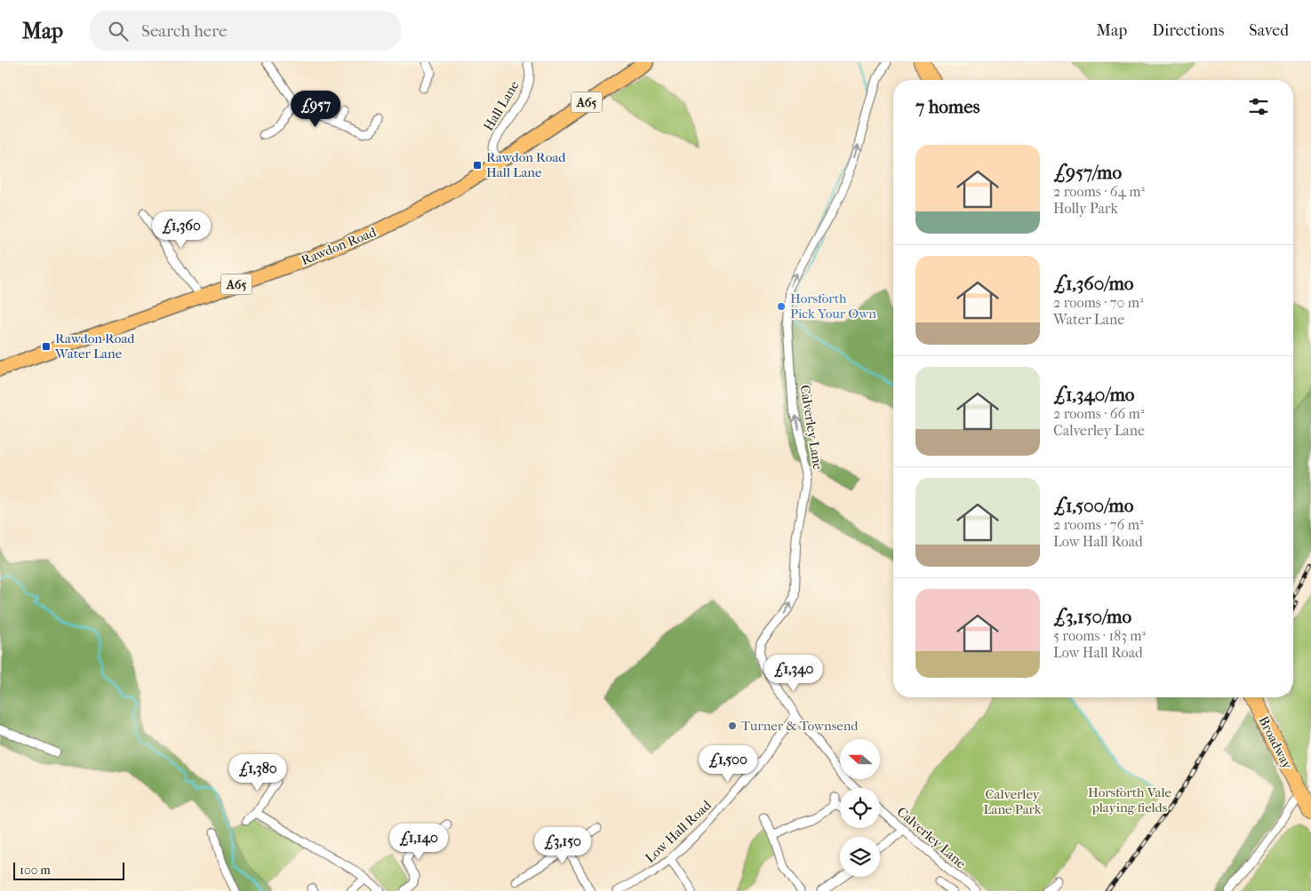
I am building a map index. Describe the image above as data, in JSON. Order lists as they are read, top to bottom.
{
  "streets": {
    "highway": ["Broadway"],
    "main road": ["A65", "Rawdon Road"],
    "street": ["Hall Lane", "Calverley Lane", "Low Hall Road"]
  },
  "crossings": [
    ["Hall Lane", "Rawdon Road"],
    ["Calverley Lane", "Low Hall Road"]
  ],
  "one_way": ["Calverley Lane"],
  "parks": ["Horsforth Vale playing fields", "Calverley Lane Park"],
  "places": {
    "transit": ["Rawdon Road Hall Lane", "Rawdon Road Water Lane"],
    "other": ["Horsforth Pick Your Own", "Turner & Townsend"]
  },
  "scale_bar": "100 m",
  "north": "left",
  "page": {
    "header": "Map",
    "search": "Search here",
    "nav": ["Map", "Directions", "Saved"],
    "heading": "7 homes",
    "price": [
      "£957",
      "£1,360",
      "£1,340",
      "£1,500",
      "£1,380",
      "£1,140",
      "£3,150"
    ],
    "list": [
      {
        "name": "£957/mo",
        "note": "2 rooms · 64 m² · Holly Park"
      },
      {
        "name": "£1,360/mo",
        "note": "2 rooms · 70 m² · Water Lane"
      },
      {
        "name": "£1,340/mo",
        "note": "2 rooms · 66 m² · Calverley Lane"
      },
      {
        "name": "£1,500/mo",
        "note": "2 rooms · 76 m² · Low Hall Road"
      },
      {
        "name": "£3,150/mo",
        "note": "5 rooms · 183 m² · Low Hall Road"
      }
    ],
    "scale": "100 m"
  }
}
